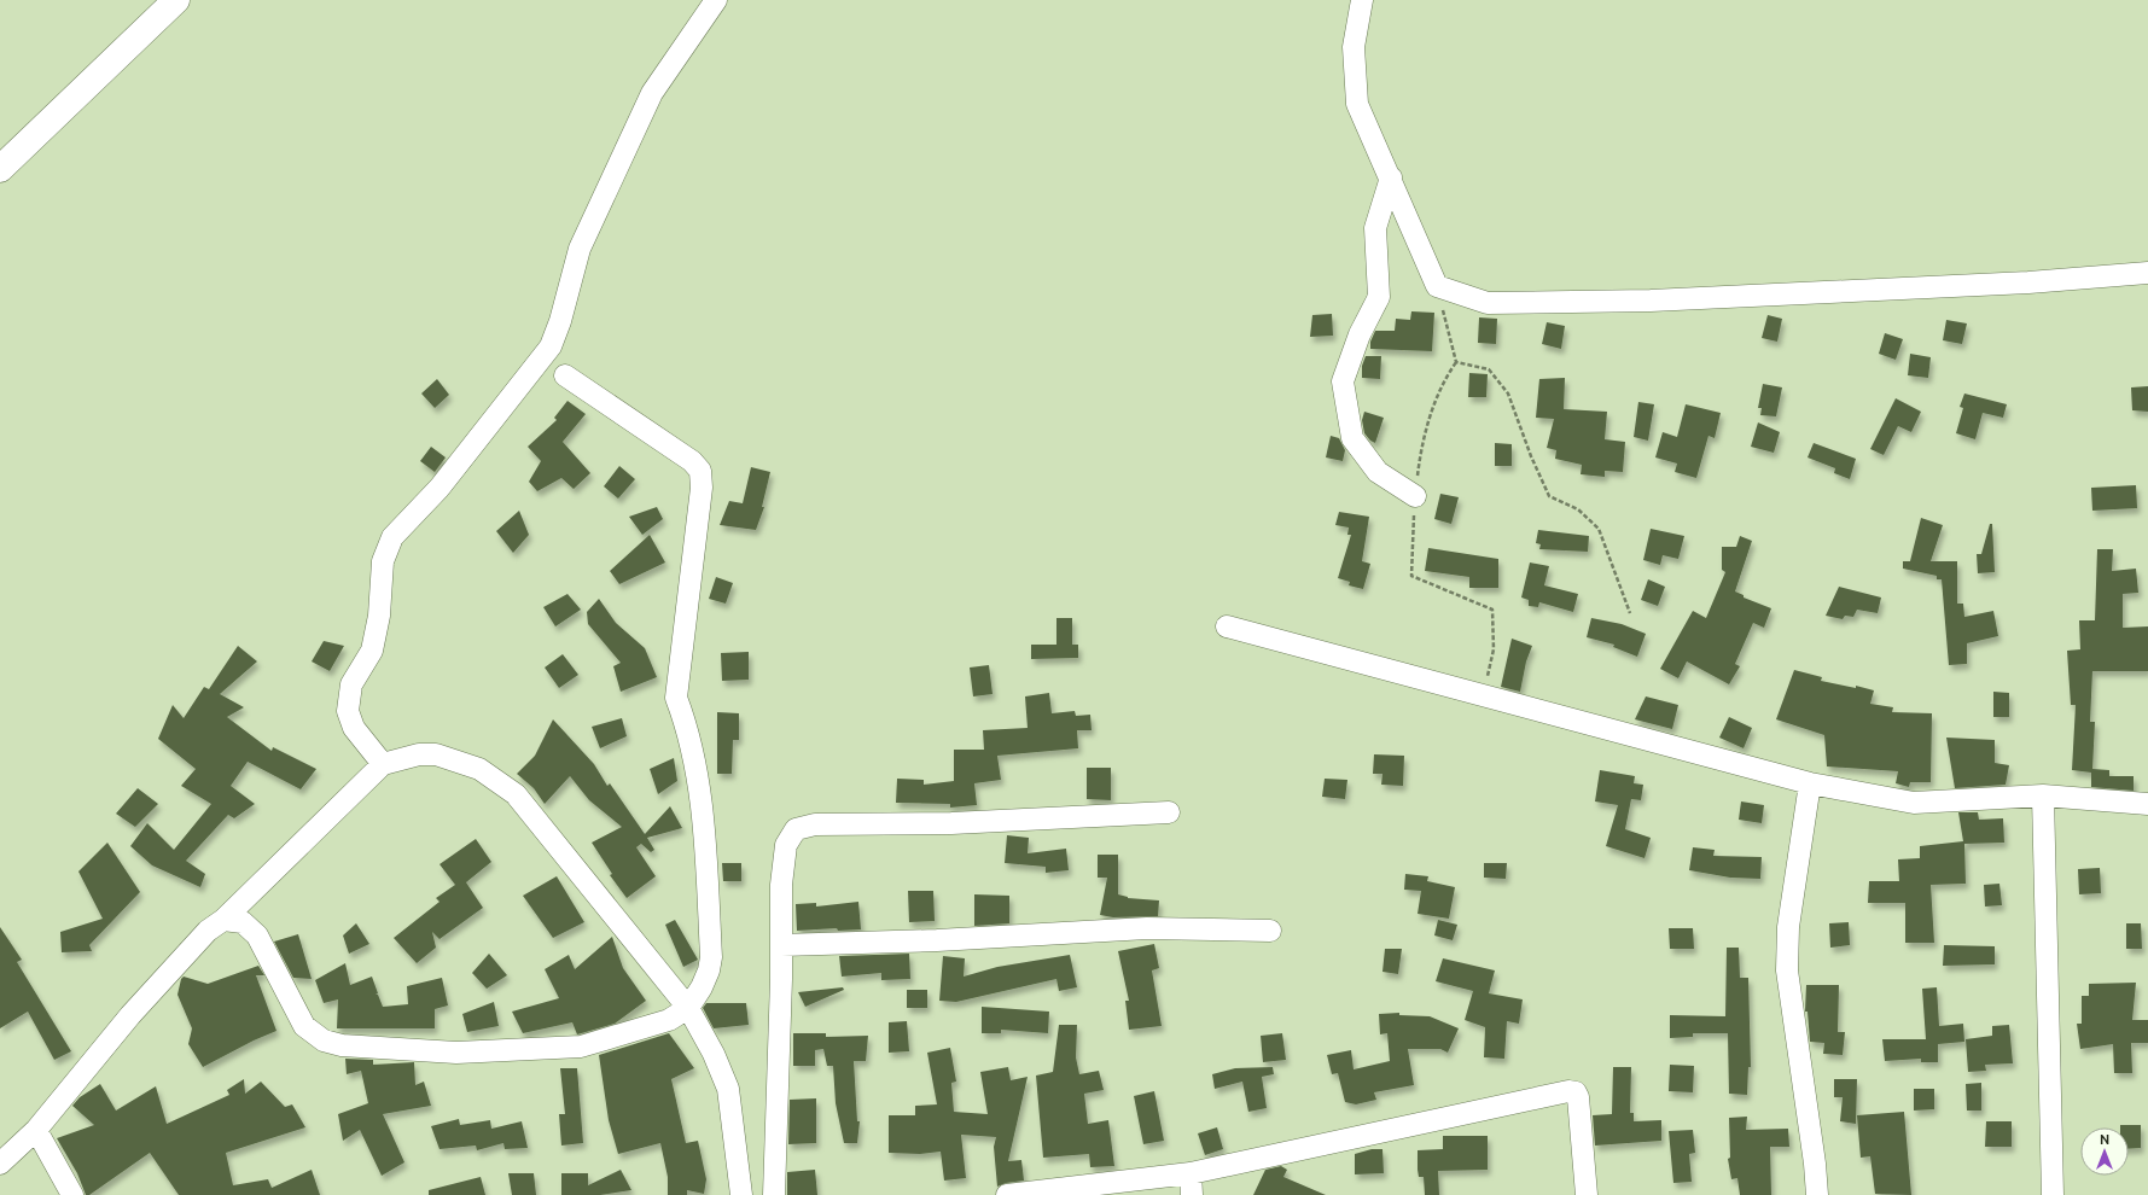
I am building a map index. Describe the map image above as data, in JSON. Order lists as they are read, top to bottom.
{
  "north": "top"
}
